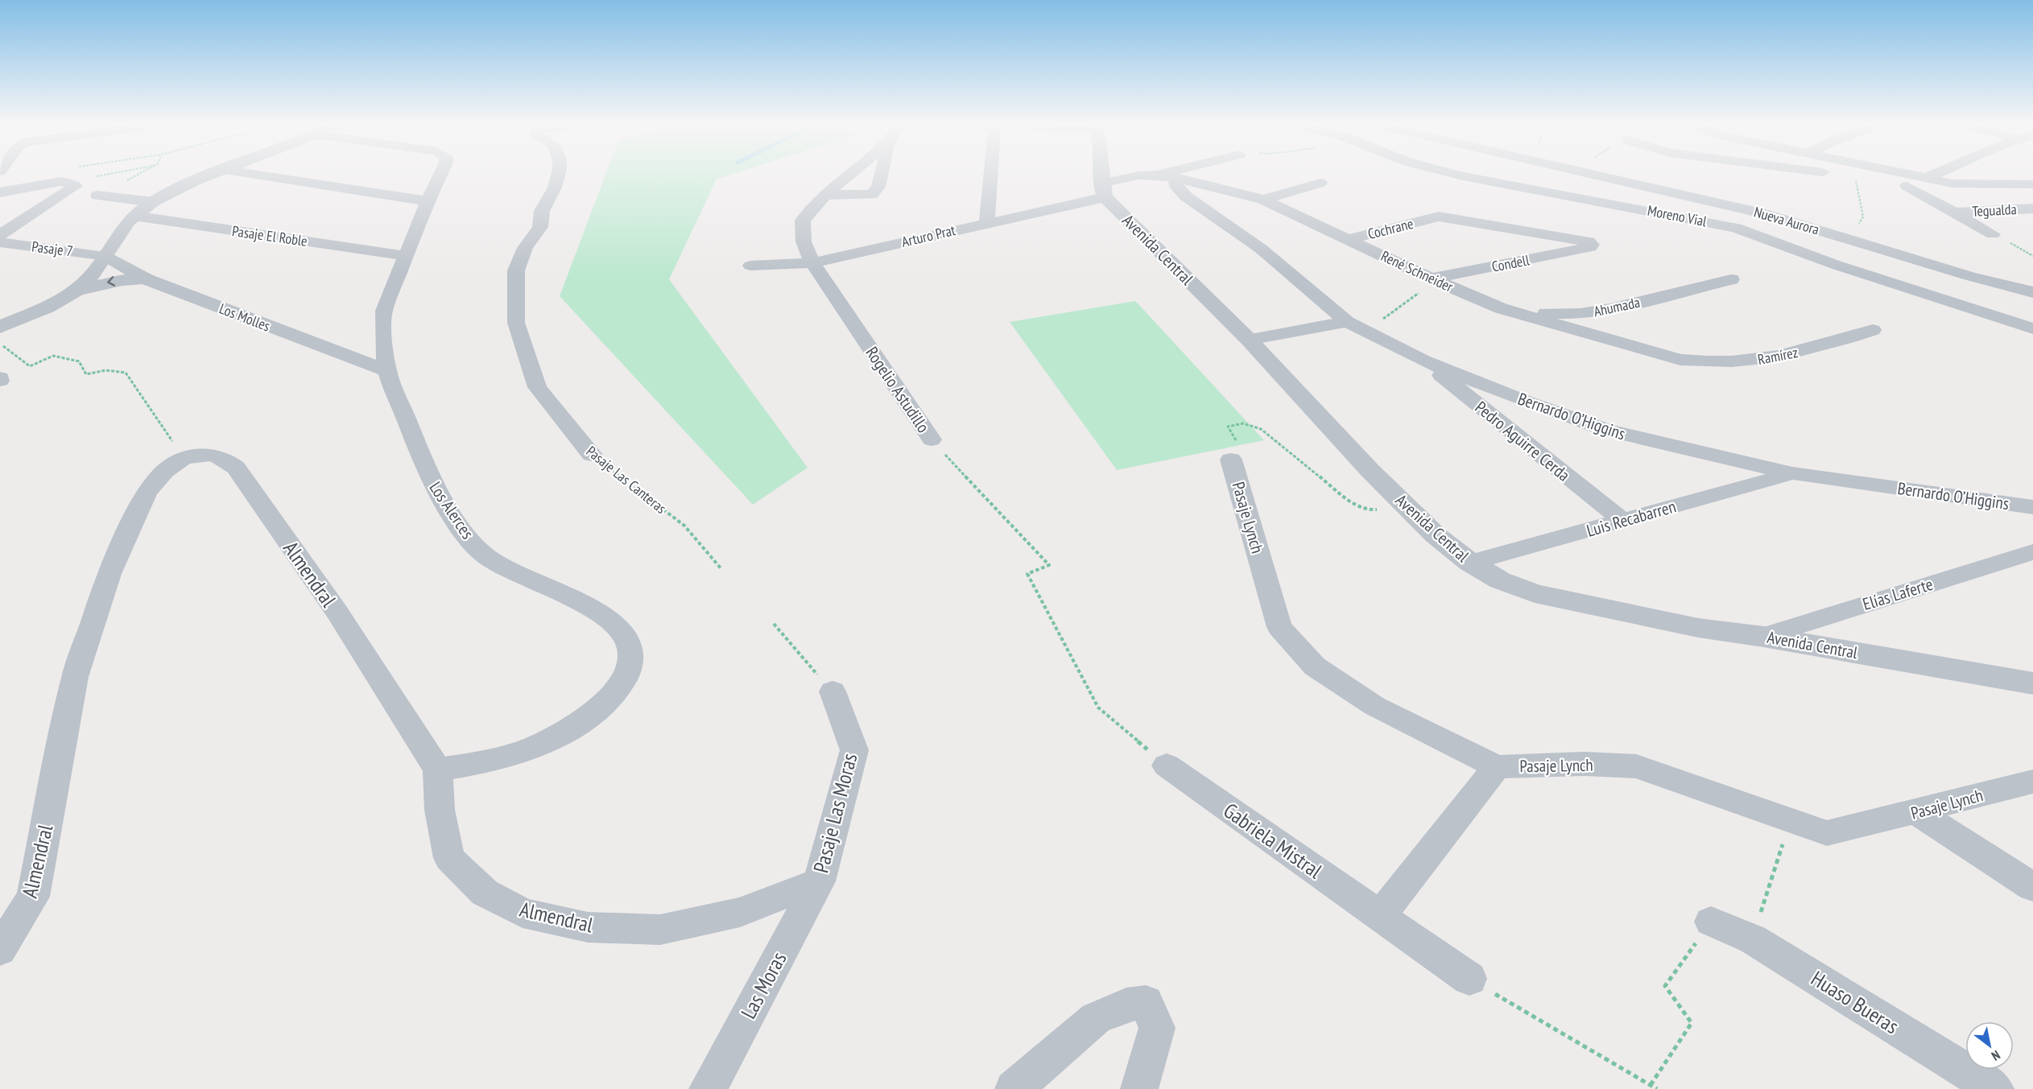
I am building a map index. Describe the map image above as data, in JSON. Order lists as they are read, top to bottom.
{
  "streets": {
    "street": [
      "Tegualda",
      "Moreno Vial",
      "Nueva Aurora",
      "Cochrane",
      "Pasaje El Roble",
      "Arturo Prat",
      "Pasaje 7",
      "Avenida Central",
      "Condell",
      "René Schneider",
      "Ahumada",
      "Los Molles",
      "Ramírez",
      "Rogelio Astudillo",
      "Bernardo O’Higgins",
      "Pedro Aguirre Cerda",
      "Pasaje Las Canteras",
      "Los Alerces",
      "Pasaje Lynch",
      "Luis Recabarren",
      "Almendral",
      "Elías Laferte",
      "Pasaje Las Moras",
      "Gabriela Mistral",
      "Las Moras",
      "Huaso Bueras"
    ]
  },
  "crossings": [
    ["Cochrane", "Condell"],
    ["Cochrane", "René Schneider"],
    ["Pasaje El Roble", "Los Alerces"],
    ["Arturo Prat", "Avenida Central"],
    ["Arturo Prat", "René Schneider"],
    ["Arturo Prat", "Rogelio Astudillo"],
    ["Arturo Prat", "Bernardo O’Higgins"],
    ["Pasaje 7", "Los Molles"],
    ["Avenida Central", "Luis Recabarren"],
    ["Avenida Central", "Elías Laferte"],
    ["Condell", "René Schneider"],
    ["René Schneider", "Ahumada"],
    ["René Schneider", "Ramírez"],
    ["René Schneider", "Bernardo O’Higgins"],
    ["Los Molles", "Los Alerces"],
    ["Rogelio Astudillo", "Gabriela Mistral"],
    ["Bernardo O’Higgins", "Pedro Aguirre Cerda"],
    ["Bernardo O’Higgins", "Luis Recabarren"],
    ["Pedro Aguirre Cerda", "Luis Recabarren"],
    ["Los Alerces", "Almendral"],
    ["Almendral", "Pasaje Las Moras"],
    ["Almendral", "Las Moras"],
    ["Pasaje Las Moras", "Las Moras"]
  ],
  "north": "bottom right"
}
